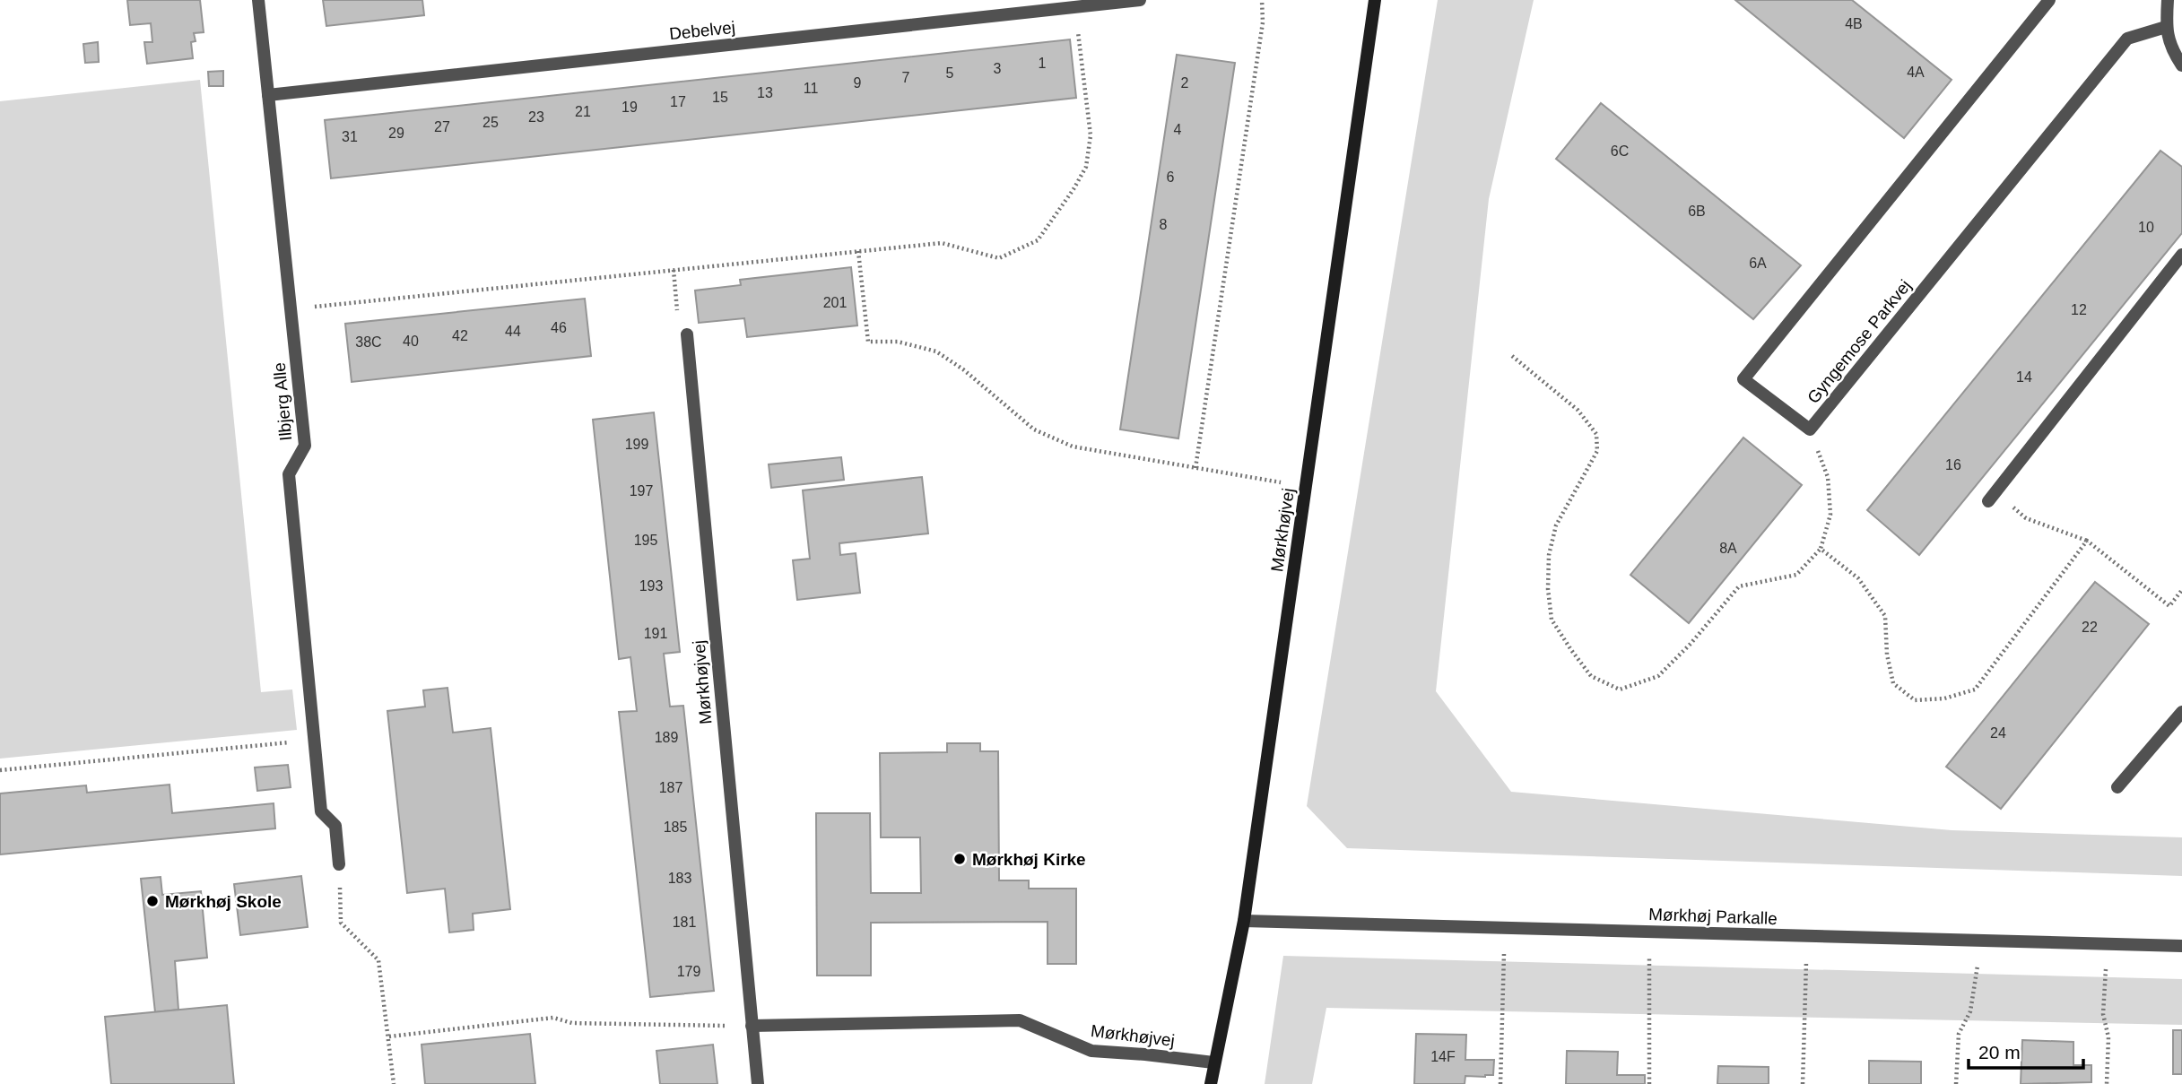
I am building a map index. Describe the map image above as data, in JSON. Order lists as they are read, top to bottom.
{
  "streets": {
    "street": [
      "Debelvej",
      "Gyngemose Parkvej",
      "Ilbjerg Alle",
      "Mørkhøjvej",
      "Mørkhøj Parkalle"
    ]
  },
  "crossings": [
    ["Debelvej", "Ilbjerg Alle"],
    ["Mørkhøjvej", "Mørkhøj Parkalle"]
  ],
  "places": ["Mørkhøj Kirke", "Mørkhøj Skole"],
  "house_numbers": [
    "4B",
    "1",
    "3",
    "4A",
    "5",
    "7",
    "9",
    "2",
    "11",
    "13",
    "15",
    "17",
    "19",
    "21",
    "23",
    "25",
    "27",
    "4",
    "29",
    "31",
    "6C",
    "6",
    "6B",
    "8",
    "10",
    "6A",
    "201",
    "12",
    "46",
    "44",
    "42",
    "40",
    "38C",
    "14",
    "199",
    "16",
    "197",
    "195",
    "8A",
    "193",
    "22",
    "191",
    "24",
    "189",
    "187",
    "185",
    "183",
    "181",
    "179",
    "14F"
  ],
  "scale_bar": "20 m"
}
